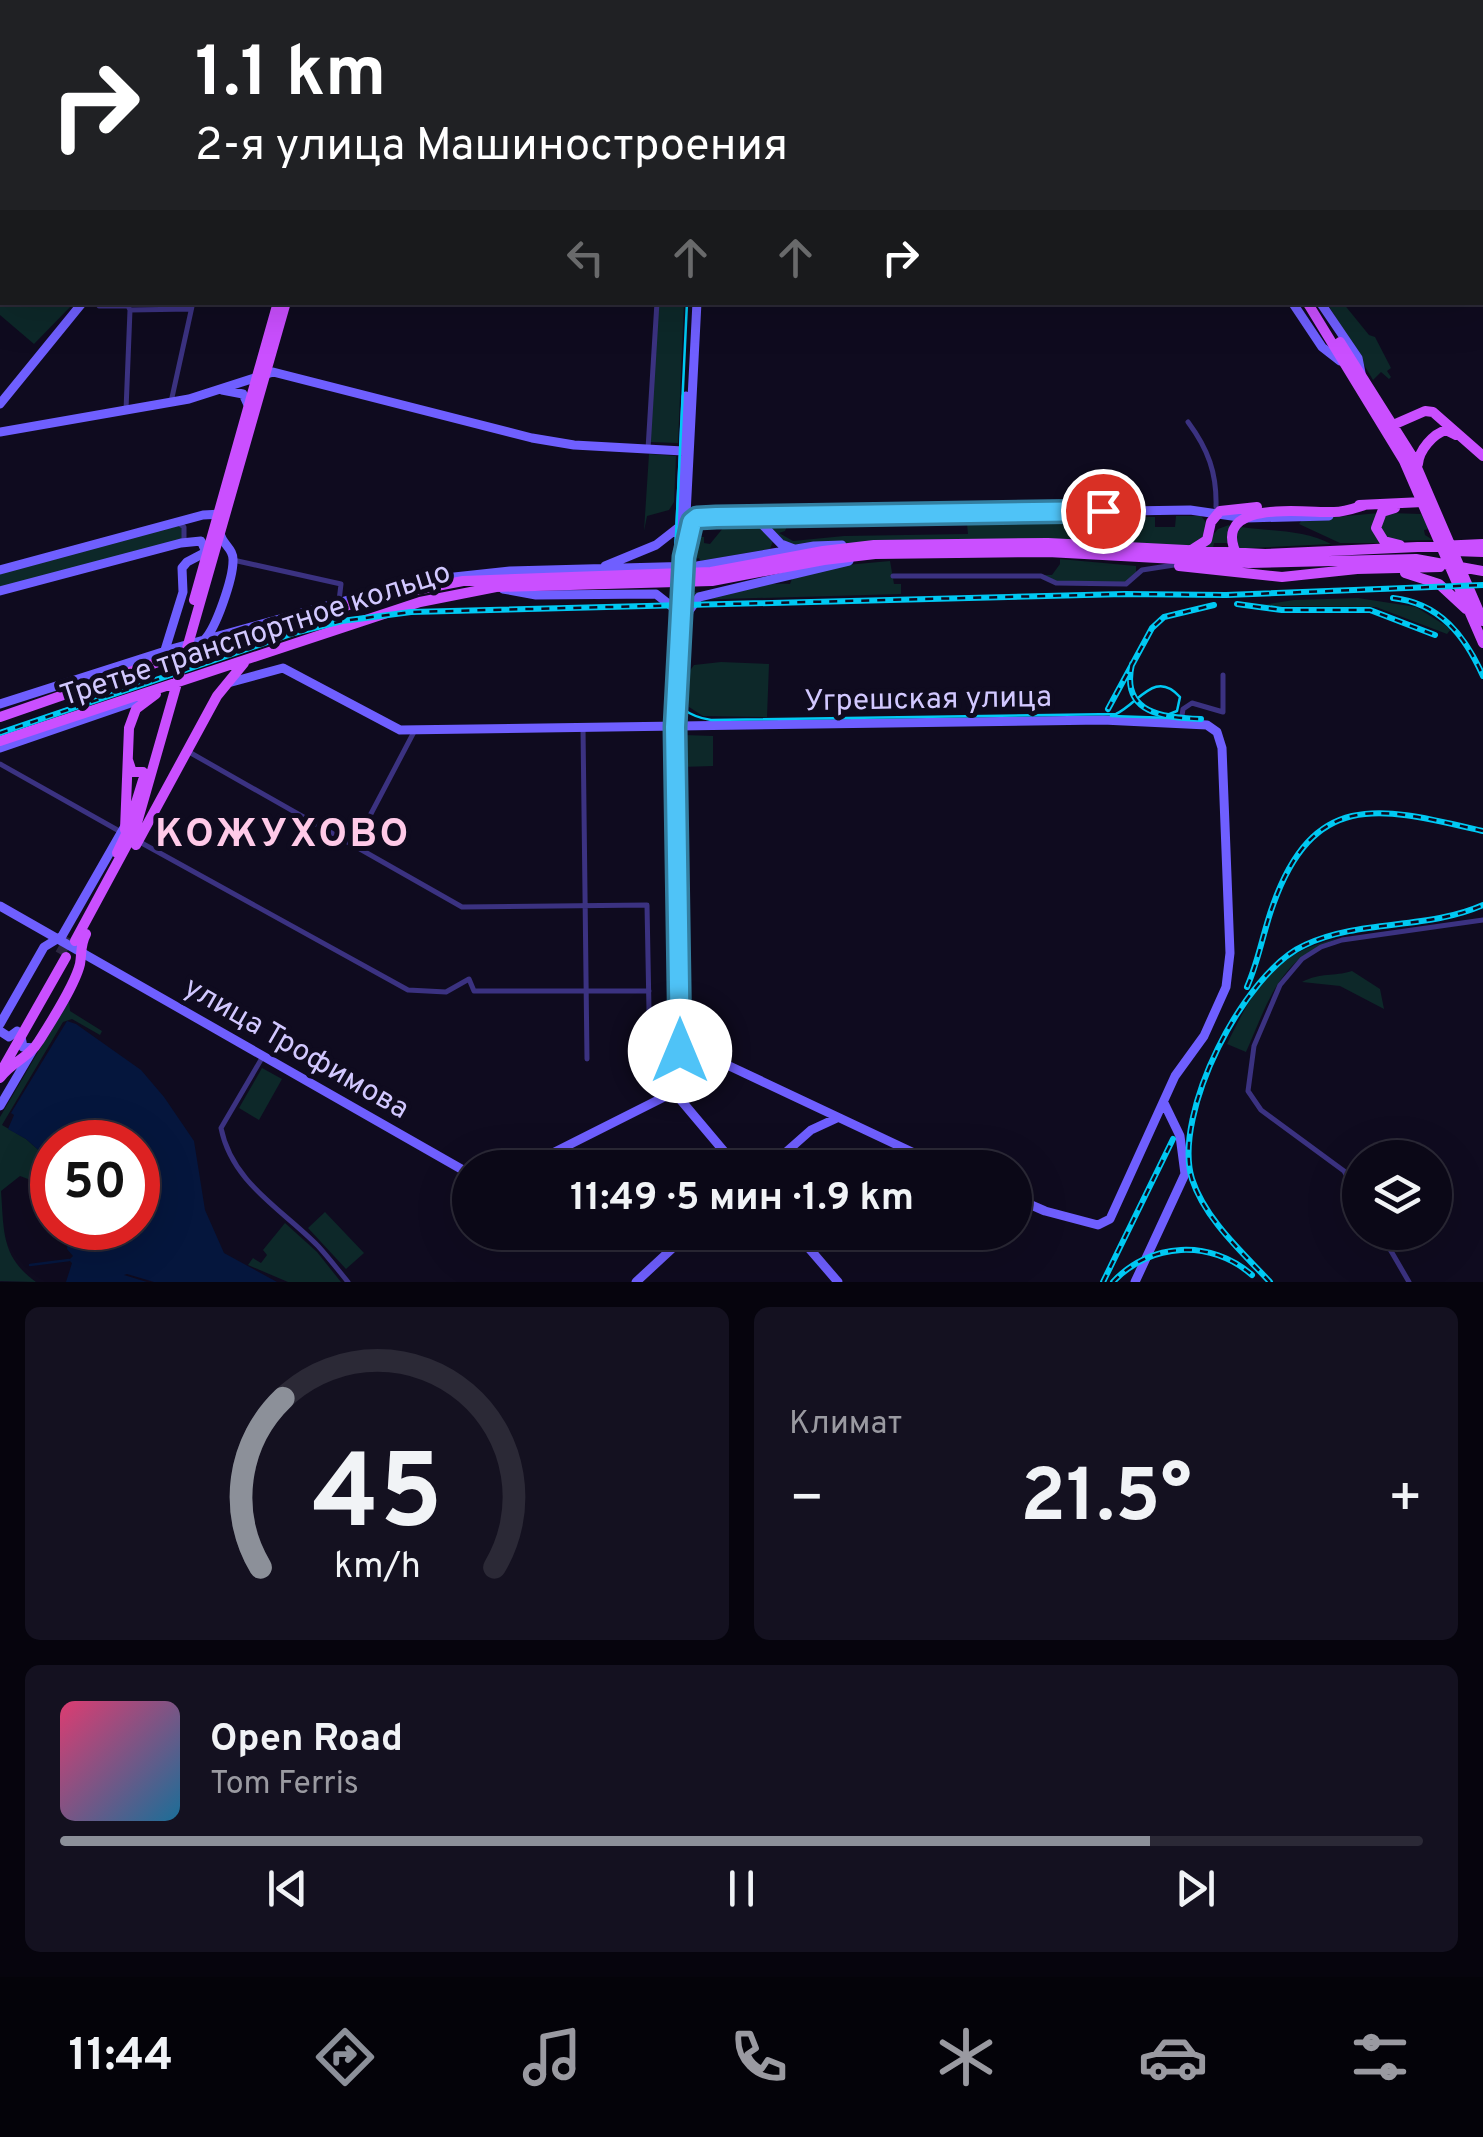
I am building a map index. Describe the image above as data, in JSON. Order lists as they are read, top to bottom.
{
  "streets": {
    "main road": ["Третье транспортное кольцо", "Угрешская улица", "улица Трофимова"]
  },
  "districts": ["КОЖУХОВО"],
  "page": {
    "turn": ["1.1 km", "2-я улица Машиностроения"],
    "limit": "50",
    "trip": "11:49 · 5 мин · 1.9 km",
    "tile": "Климат",
    "heat": ["−", "21.5°", "+"],
    "song": ["Open Road", "Tom Ferris"],
    "tabs": "11:44",
    "gauge": ["45", "km/h"]
  }
}
